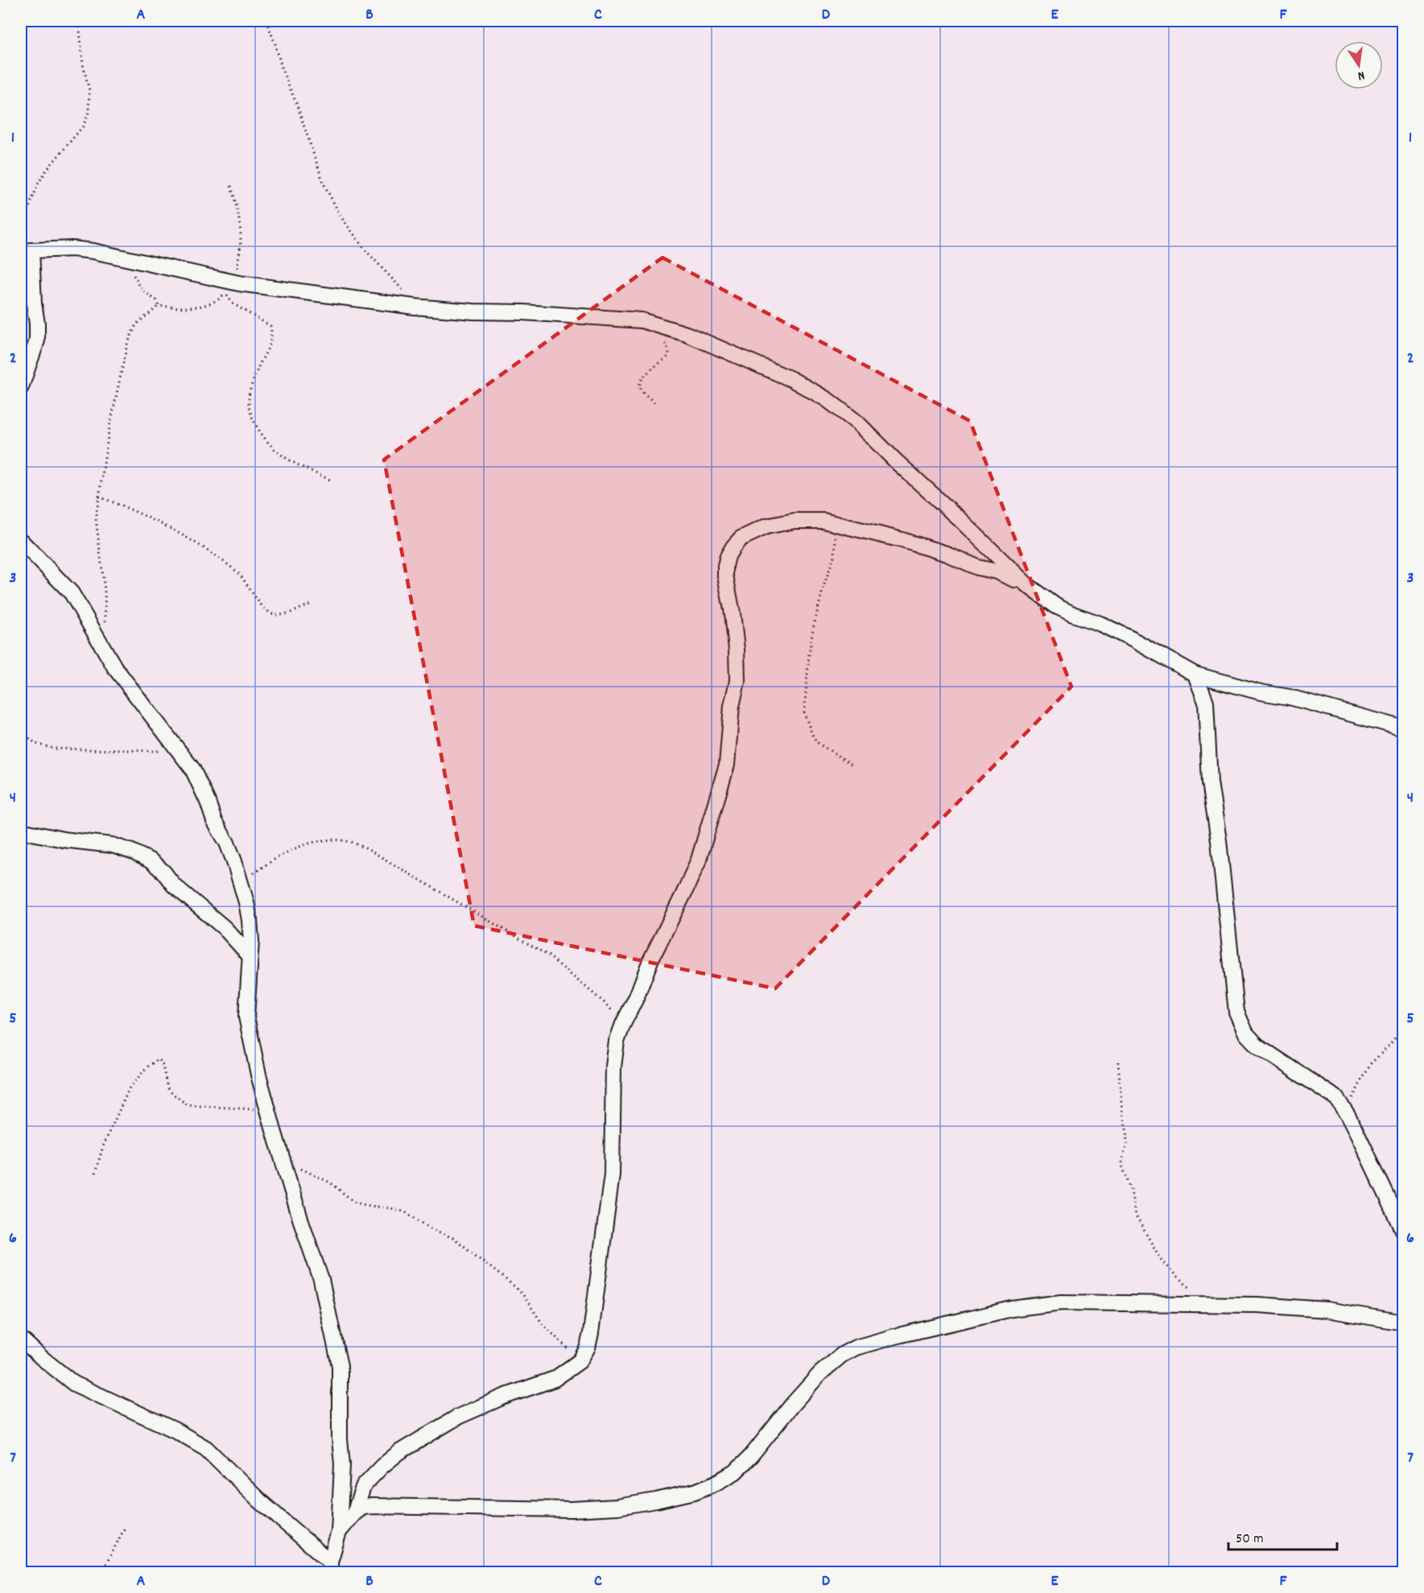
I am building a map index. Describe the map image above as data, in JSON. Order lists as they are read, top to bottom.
{
  "scale_bar": "50 m",
  "north": "bottom",
  "grid": {
    "columns": [
      "A",
      "B",
      "C",
      "D",
      "E",
      "F"
    ],
    "rows": [
      "1",
      "2",
      "3",
      "4",
      "5",
      "6",
      "7"
    ]
  }
}
